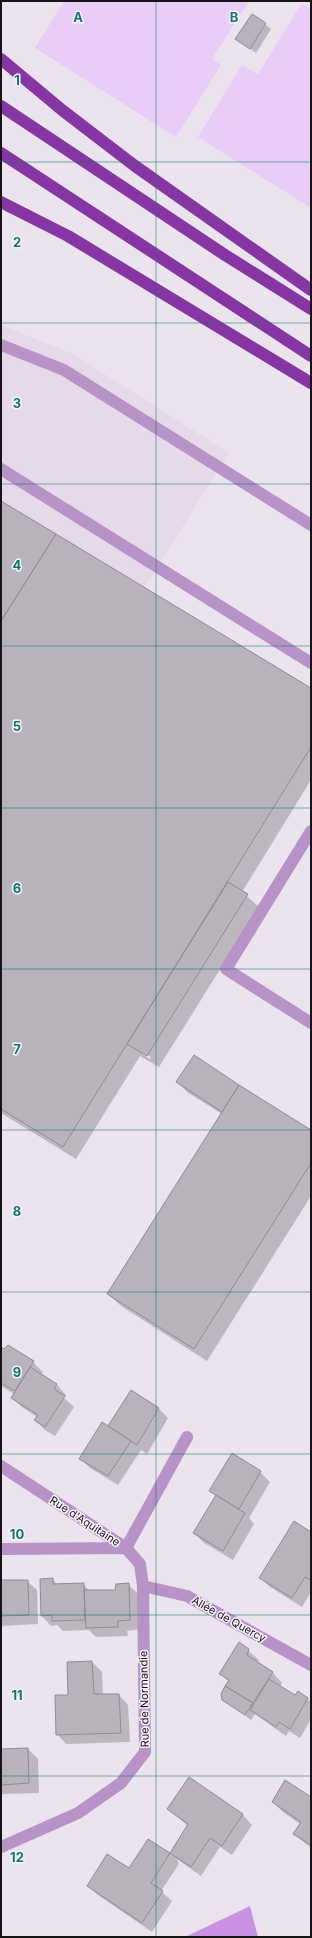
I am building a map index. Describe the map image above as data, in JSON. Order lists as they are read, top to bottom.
{
  "streets": {
    "street": ["Rue d'Aquitaine", "Allée de Quercy", "Rue de Normandie"]
  },
  "crossings": [
    ["Rue d'Aquitaine", "Rue de Normandie"],
    ["Allée de Quercy", "Rue de Normandie"]
  ],
  "grid": {
    "columns": ["A", "B"],
    "rows": [
      "1",
      "2",
      "3",
      "4",
      "5",
      "6",
      "7",
      "8",
      "9",
      "10",
      "11",
      "12"
    ]
  }
}
